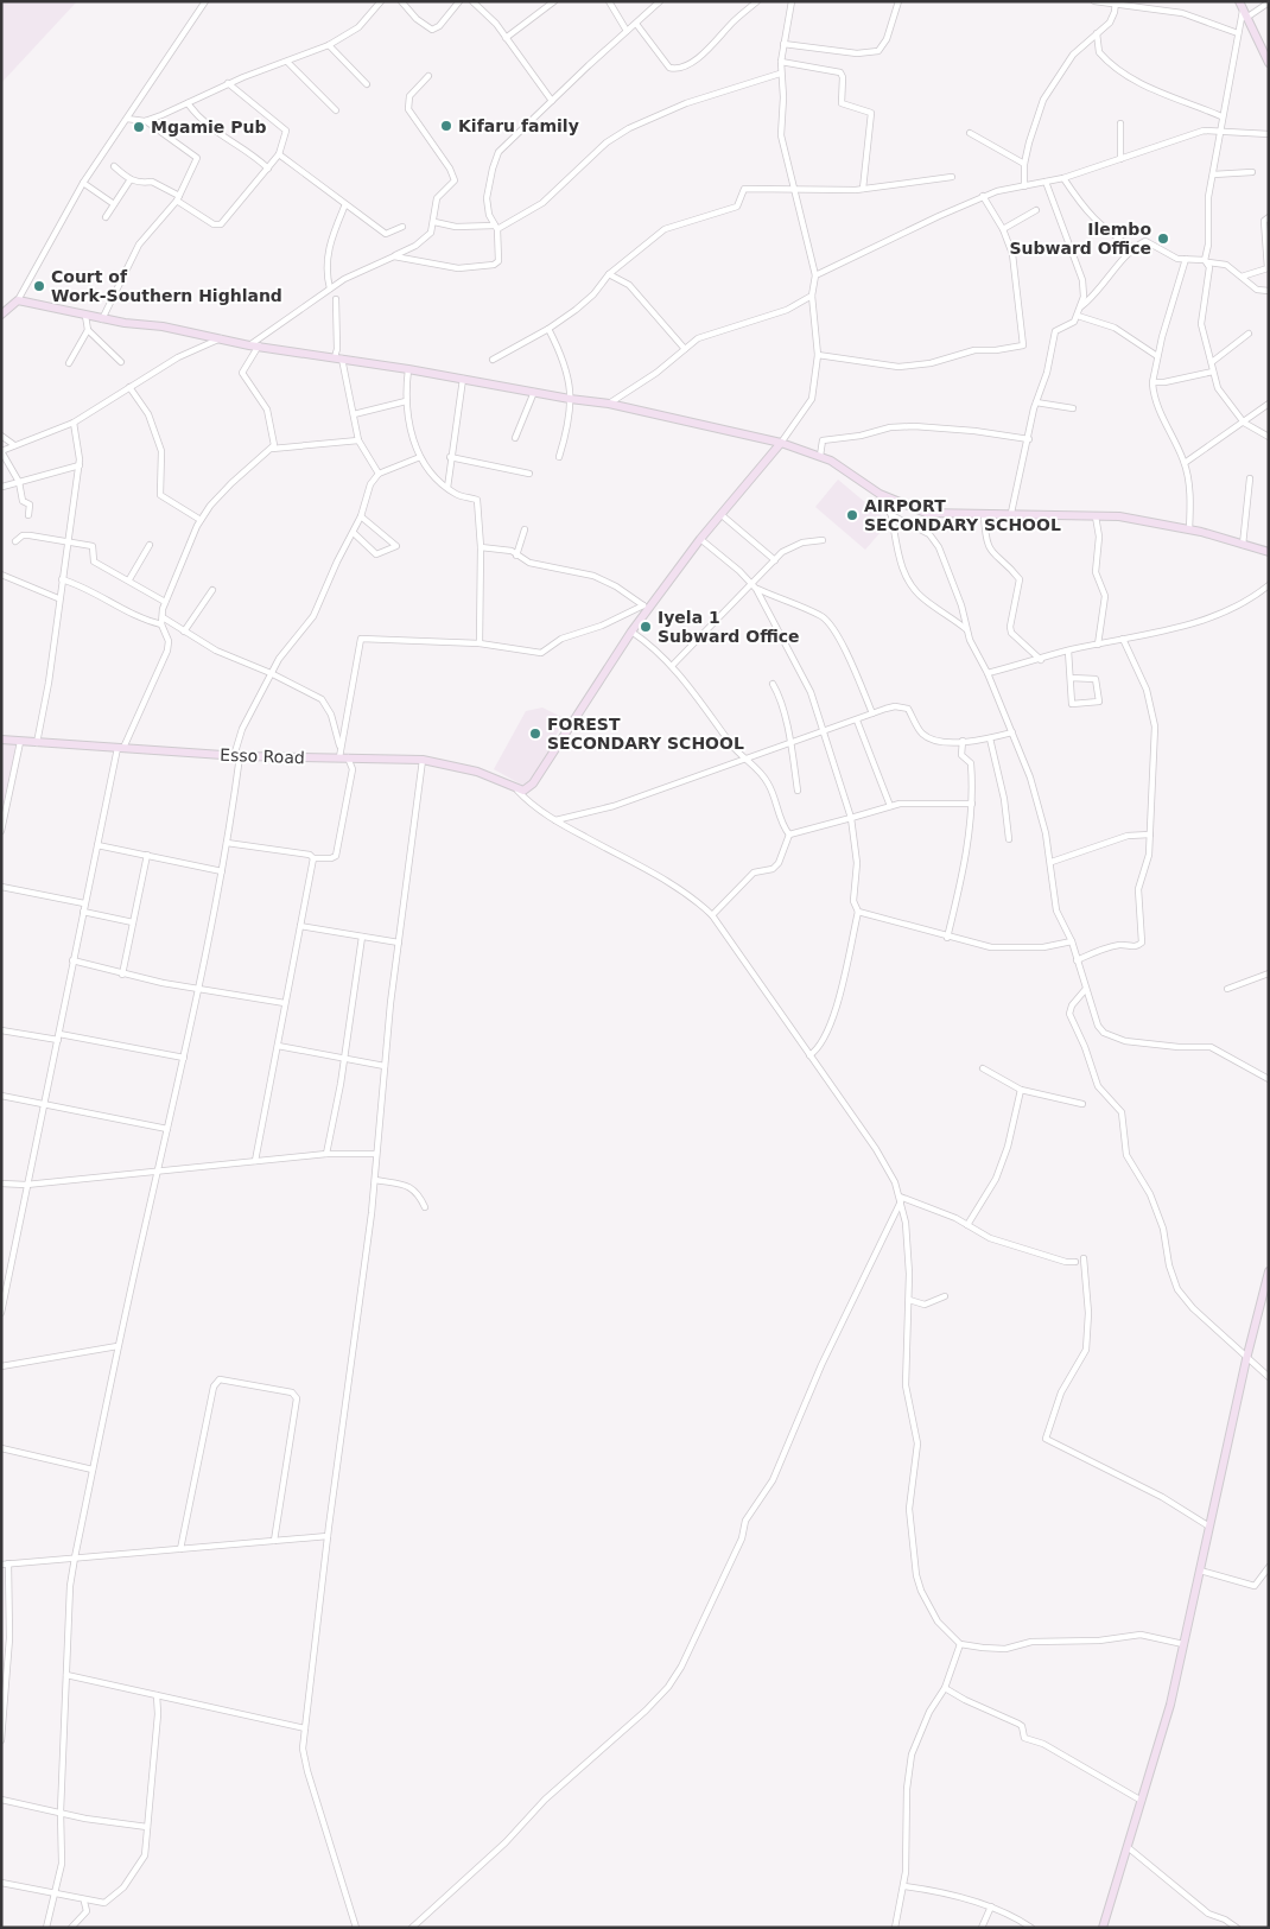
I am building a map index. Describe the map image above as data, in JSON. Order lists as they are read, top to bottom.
{
  "streets": {
    "street": ["Esso Road"]
  },
  "places": [
    "Kifaru family",
    "Mgamie Pub",
    "Ilembo Subward Office",
    "Court of Work-Southern Highland",
    "AIRPORT SECONDARY SCHOOL",
    "Iyela 1 Subward Office",
    "FOREST SECONDARY SCHOOL"
  ]
}
